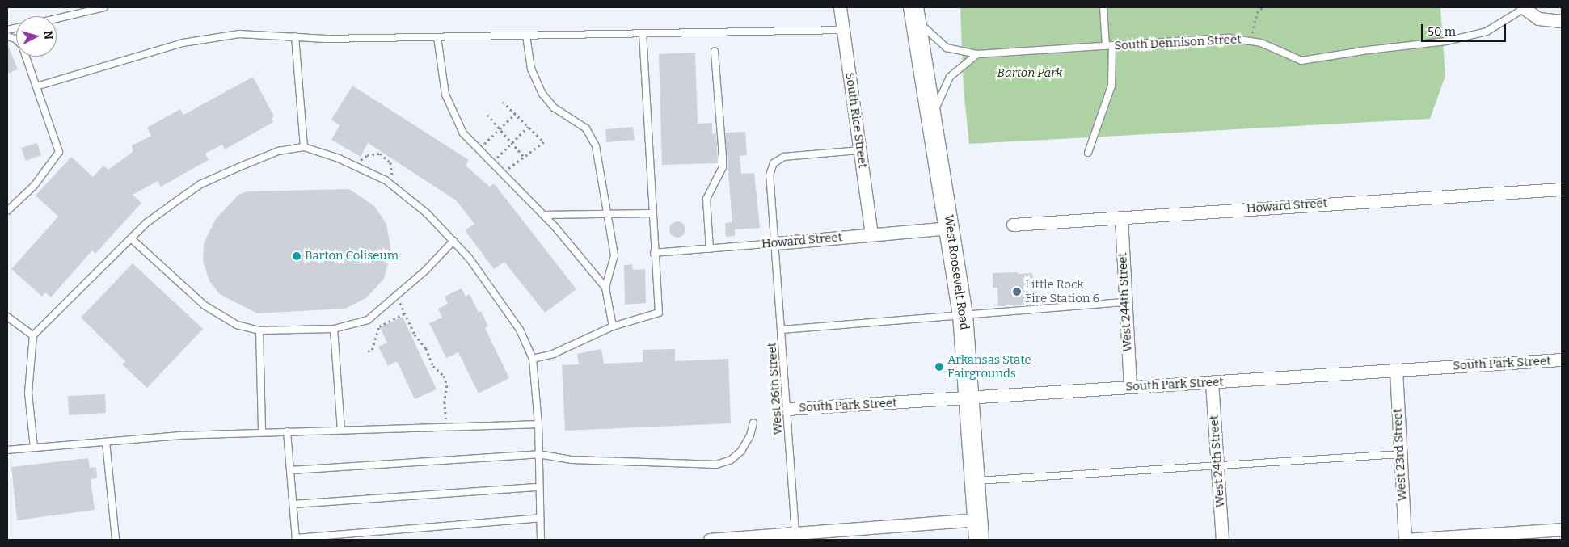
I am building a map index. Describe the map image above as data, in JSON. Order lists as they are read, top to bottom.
{
  "streets": {
    "main road": ["West Roosevelt Road"],
    "street": [
      "South Rice Street",
      "Howard Street",
      "West 244th Street",
      "South Park Street",
      "West 23rd Street",
      "West 24th Street"
    ],
    "lane": ["South Dennison Street", "West 26th Street"]
  },
  "crossings": [
    ["South Dennison Street", "West Roosevelt Road"],
    ["South Rice Street", "Howard Street"],
    ["South Rice Street", "West 26th Street"],
    ["Howard Street", "West Roosevelt Road"],
    ["Howard Street", "West 244th Street"],
    ["Howard Street", "West 26th Street"],
    ["West Roosevelt Road", "South Park Street"],
    ["West 244th Street", "South Park Street"],
    ["South Park Street", "West 26th Street"],
    ["South Park Street", "West 23rd Street"],
    ["South Park Street", "West 24th Street"]
  ],
  "parks": ["Barton Park"],
  "places": ["Barton Coliseum", "Little Rock Fire Station 6", "Arkansas State Fairgrounds"],
  "scale_bar": "50 m",
  "north": "right"
}
